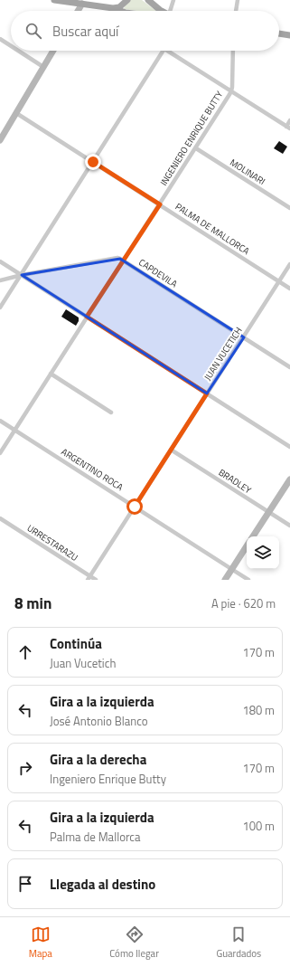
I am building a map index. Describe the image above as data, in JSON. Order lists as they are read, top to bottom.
{
  "streets": {
    "street": [
      "INGENIERO ENRIQUE BUTTY",
      "MOLINARI",
      "PALMA DE MALLORCA",
      "CAPDEVILA",
      "JUAN VUCETICH",
      "ARGENTINO ROCA",
      "BRADLEY",
      "URRESTARAZU"
    ]
  },
  "crossings": [
    ["INGENIERO ENRIQUE BUTTY", "MOLINARI"],
    ["INGENIERO ENRIQUE BUTTY", "PALMA DE MALLORCA"],
    ["INGENIERO ENRIQUE BUTTY", "CAPDEVILA"],
    ["INGENIERO ENRIQUE BUTTY", "ARGENTINO ROCA"],
    ["PALMA DE MALLORCA", "JUAN VUCETICH"],
    ["CAPDEVILA", "JUAN VUCETICH"],
    ["JUAN VUCETICH", "ARGENTINO ROCA"],
    ["JUAN VUCETICH", "BRADLEY"],
    ["JUAN VUCETICH", "URRESTARAZU"]
  ],
  "page": {
    "search": "Buscar aquí",
    "heading": ["8 min", "A pie · 620 m"],
    "list": [
      ["Continúa", "Juan Vucetich", "170 m"],
      ["Gira a la izquierda", "José Antonio Blanco", "180 m"],
      ["Gira a la derecha", "Ingeniero Enrique Butty", "170 m"],
      ["Gira a la izquierda", "Palma de Mallorca", "100 m"],
      "Llegada al destino"
    ],
    "nav": ["Mapa", "Cómo llegar", "Guardados"]
  }
}
